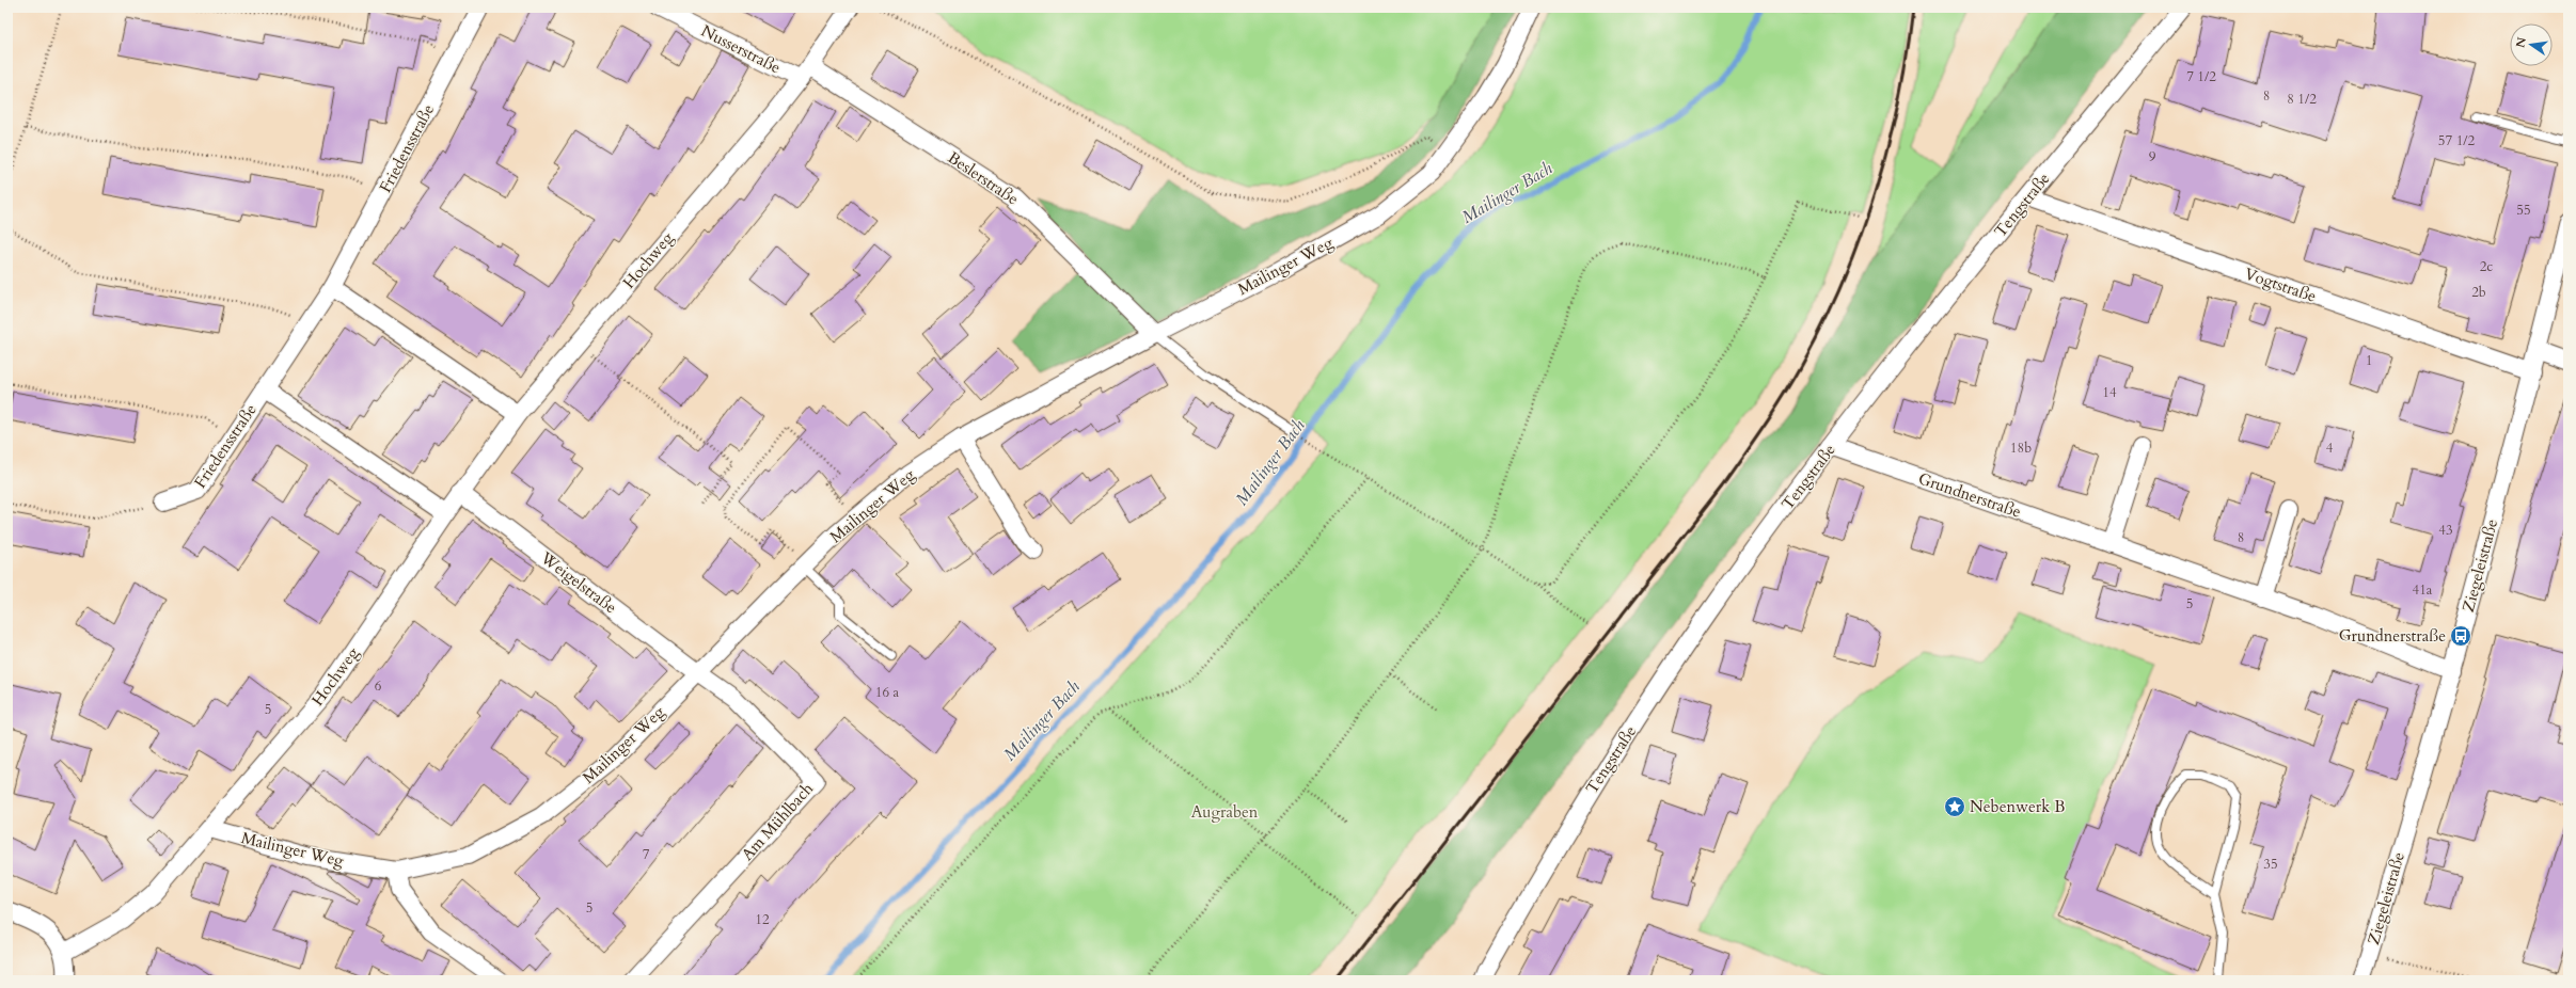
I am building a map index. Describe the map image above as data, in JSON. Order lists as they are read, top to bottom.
{
  "streets": {
    "street": [
      "Nusserstraße",
      "Friedensstraße",
      "Beslerstraße",
      "Tengstraße",
      "Hochweg",
      "Mailinger Weg",
      "Vogtstraße",
      "Grundnerstraße",
      "Ziegeleistraße",
      "Weigelstraße",
      "Am Mühlbach"
    ]
  },
  "crossings": [
    ["Nusserstraße", "Beslerstraße"],
    ["Nusserstraße", "Hochweg"],
    ["Beslerstraße", "Hochweg"],
    ["Beslerstraße", "Mailinger Weg"],
    ["Tengstraße", "Vogtstraße"],
    ["Tengstraße", "Grundnerstraße"],
    ["Hochweg", "Mailinger Weg"],
    ["Hochweg", "Weigelstraße"],
    ["Mailinger Weg", "Weigelstraße"],
    ["Mailinger Weg", "Am Mühlbach"],
    ["Vogtstraße", "Ziegeleistraße"],
    ["Grundnerstraße", "Ziegeleistraße"],
    ["Weigelstraße", "Am Mühlbach"]
  ],
  "water": ["Mailinger Bach"],
  "parks": ["Augraben"],
  "places": {
    "bus stop": ["Grundnerstraße"],
    "place": ["Nebenwerk B"]
  },
  "house_numbers": [
    "7 1/2",
    "8",
    "8 1/2",
    "57 1/2",
    "9",
    "55",
    "2c",
    "2b",
    "1",
    "14",
    "18b",
    "4",
    "43",
    "8",
    "41a",
    "5",
    "6",
    "16 a",
    "5",
    "7",
    "35",
    "5",
    "12"
  ],
  "north": "left"
}
